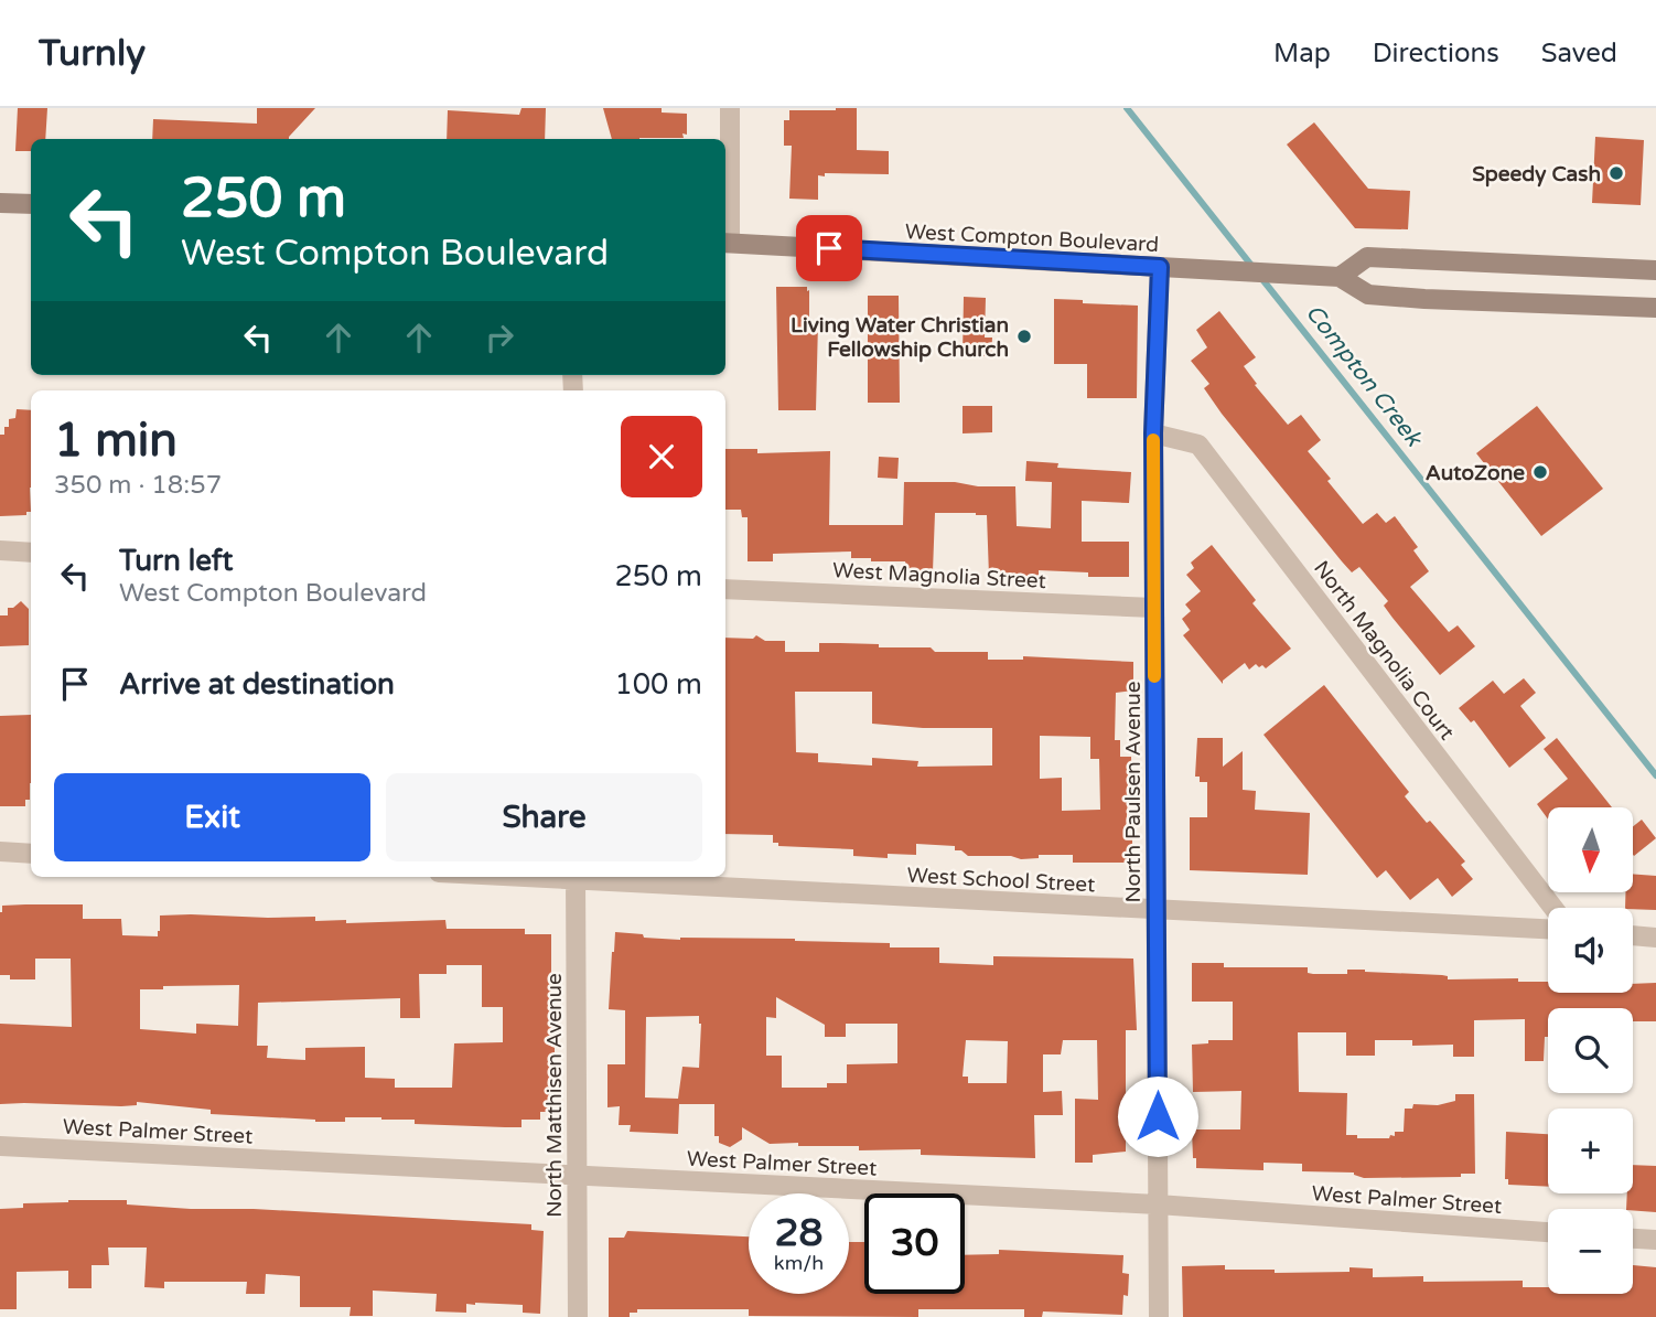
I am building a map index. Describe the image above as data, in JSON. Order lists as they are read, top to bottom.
{
  "streets": {
    "main road": ["West Compton Boulevard"],
    "street": [
      "West Magnolia Street",
      "North Magnolia Court",
      "North Paulsen Avenue",
      "West School Street",
      "North Matthisen Avenue",
      "West Palmer Street"
    ]
  },
  "crossings": [
    ["West Compton Boulevard", "North Paulsen Avenue"],
    ["West Magnolia Street", "North Paulsen Avenue"],
    ["North Magnolia Court", "North Paulsen Avenue"],
    ["North Paulsen Avenue", "West School Street"],
    ["North Paulsen Avenue", "West Palmer Street"],
    ["North Matthisen Avenue", "West Palmer Street"]
  ],
  "water": ["Compton Creek"],
  "places": ["Speedy Cash", "Living Water Christian Fellowship Church", "AutoZone"],
  "north": "bottom",
  "page": {
    "header": "Turnly",
    "nav": ["Map", "Directions", "Saved"],
    "turn": ["250 m", "West Compton Boulevard"],
    "heading": ["1 min", "350 m · 18:57"],
    "list": [
      {
        "name": "Turn left",
        "note": "West Compton Boulevard",
        "value": "250 m"
      },
      {
        "name": "Arrive at destination",
        "value": "100 m"
      }
    ],
    "buttons": ["Exit", "Share"],
    "map_buttons": ["+", "−"],
    "speed": "28 km/h",
    "limit": "30"
  }
}
